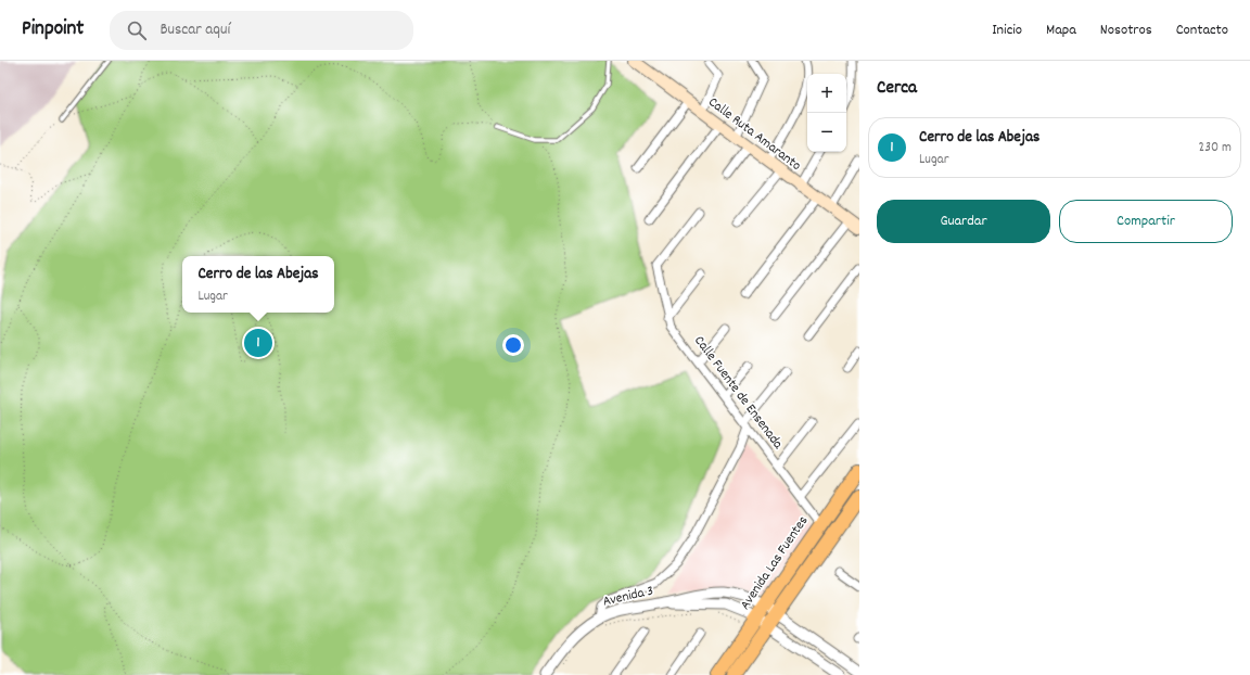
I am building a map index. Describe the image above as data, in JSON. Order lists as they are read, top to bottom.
{
  "streets": {
    "main road": ["Calle Ruta Amaranto", "Avenida Las Fuentes"],
    "street": ["Calle Fuente de Ensenada", "Avenida 3"]
  },
  "crossings": [
    ["Calle Fuente de Ensenada", "Avenida Las Fuentes"],
    ["Avenida Las Fuentes", "Avenida 3"]
  ],
  "page": {
    "header": "Pinpoint",
    "search": "Buscar aquí",
    "nav": [
      "Inicio",
      "Mapa",
      "Nosotros",
      "Contacto"
    ],
    "heading": "Cerca",
    "map_buttons": ["+", "−"],
    "list": [
      {
        "mark": "1",
        "name": "Cerro de las Abejas",
        "note": "Lugar",
        "value": "230 m"
      }
    ],
    "buttons": ["Guardar", "Compartir"],
    "popup": ["Cerro de las Abejas", "Lugar"],
    "pins": "1"
  }
}
